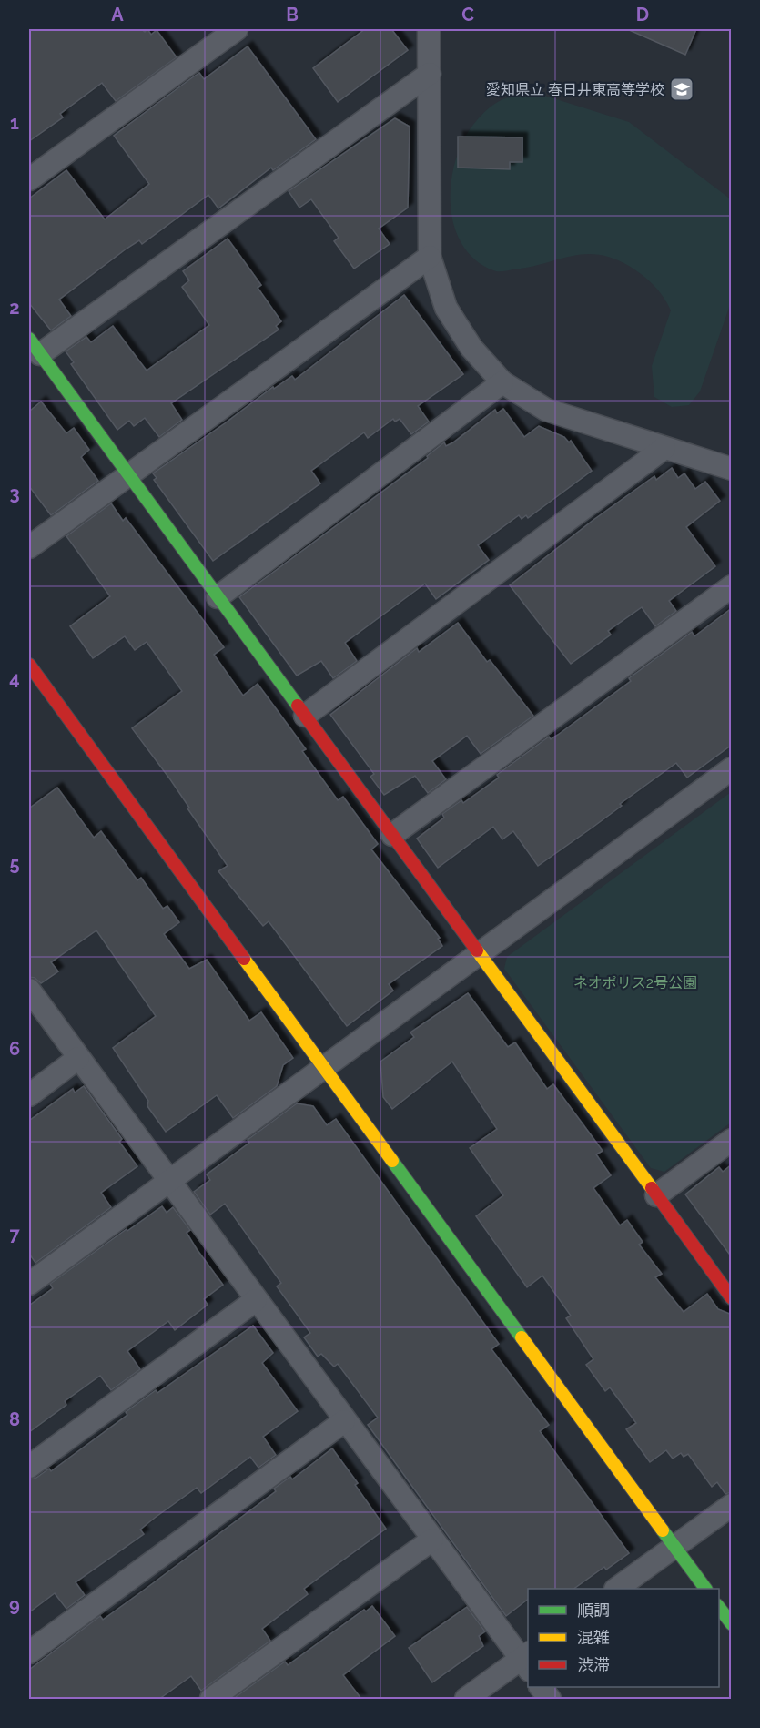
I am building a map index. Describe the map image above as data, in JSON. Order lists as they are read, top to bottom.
{
  "parks": ["ネオポリス2号公園"],
  "places": {
    "school or university": ["愛知県立 春日井東高等学校"]
  },
  "legend": ["順調", "混雑", "渋滞"],
  "grid": {
    "columns": [
      "A",
      "B",
      "C",
      "D"
    ],
    "rows": [
      "1",
      "2",
      "3",
      "4",
      "5",
      "6",
      "7",
      "8",
      "9"
    ]
  }
}
